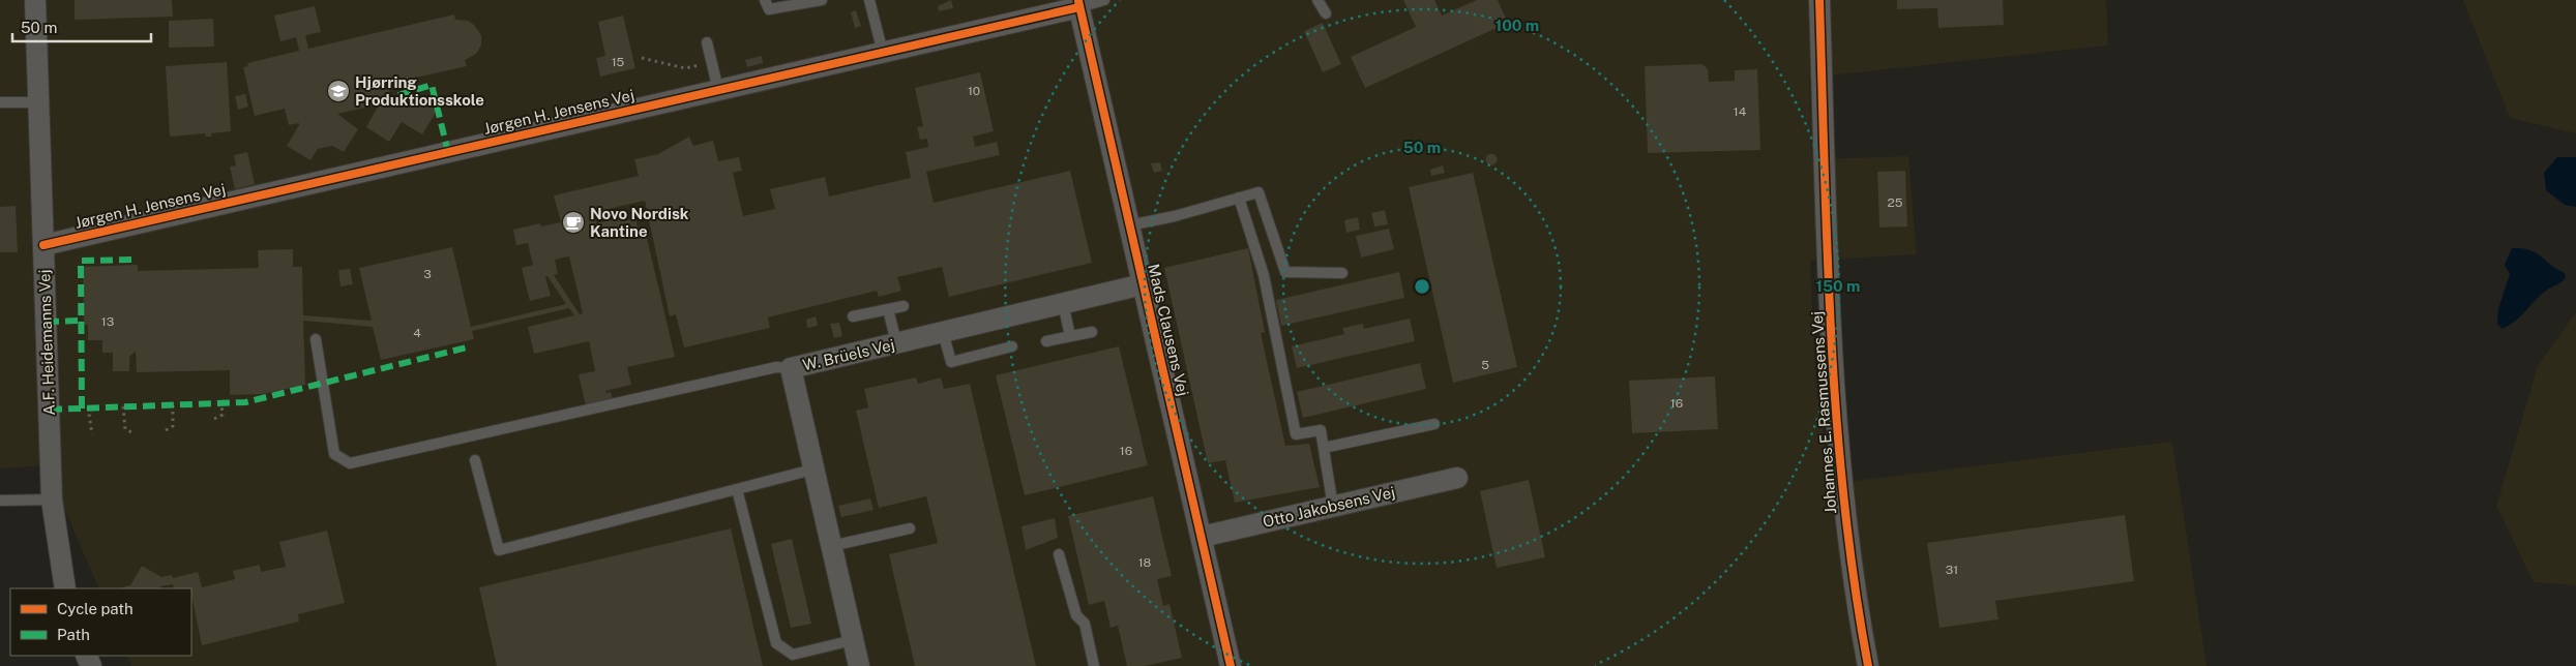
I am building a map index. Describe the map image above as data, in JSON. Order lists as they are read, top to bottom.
{
  "streets": {
    "street": [
      "Jørgen H. Jensens Vej",
      "Mads Clausens Vej",
      "A.F. Heidemanns Vej",
      "W. Brüels Vej",
      "Johannes E. Rasmussens Vej",
      "Otto Jakobsens Vej"
    ]
  },
  "crossings": [
    ["Jørgen H. Jensens Vej", "Mads Clausens Vej"],
    ["Jørgen H. Jensens Vej", "A.F. Heidemanns Vej"],
    ["Mads Clausens Vej", "W. Brüels Vej"],
    ["Mads Clausens Vej", "Otto Jakobsens Vej"]
  ],
  "places": {
    "school or university": ["Hjørring Produktionsskole"],
    "cafe": ["Novo Nordisk Kantine"]
  },
  "house_numbers": [
    "15",
    "10",
    "14",
    "25",
    "3",
    "13",
    "4",
    "5",
    "16",
    "16",
    "18",
    "31"
  ],
  "legend": ["Cycle path", "Path"],
  "scale_bar": "50 m",
  "rings": ["100 m", "50 m", "150 m"]
}
